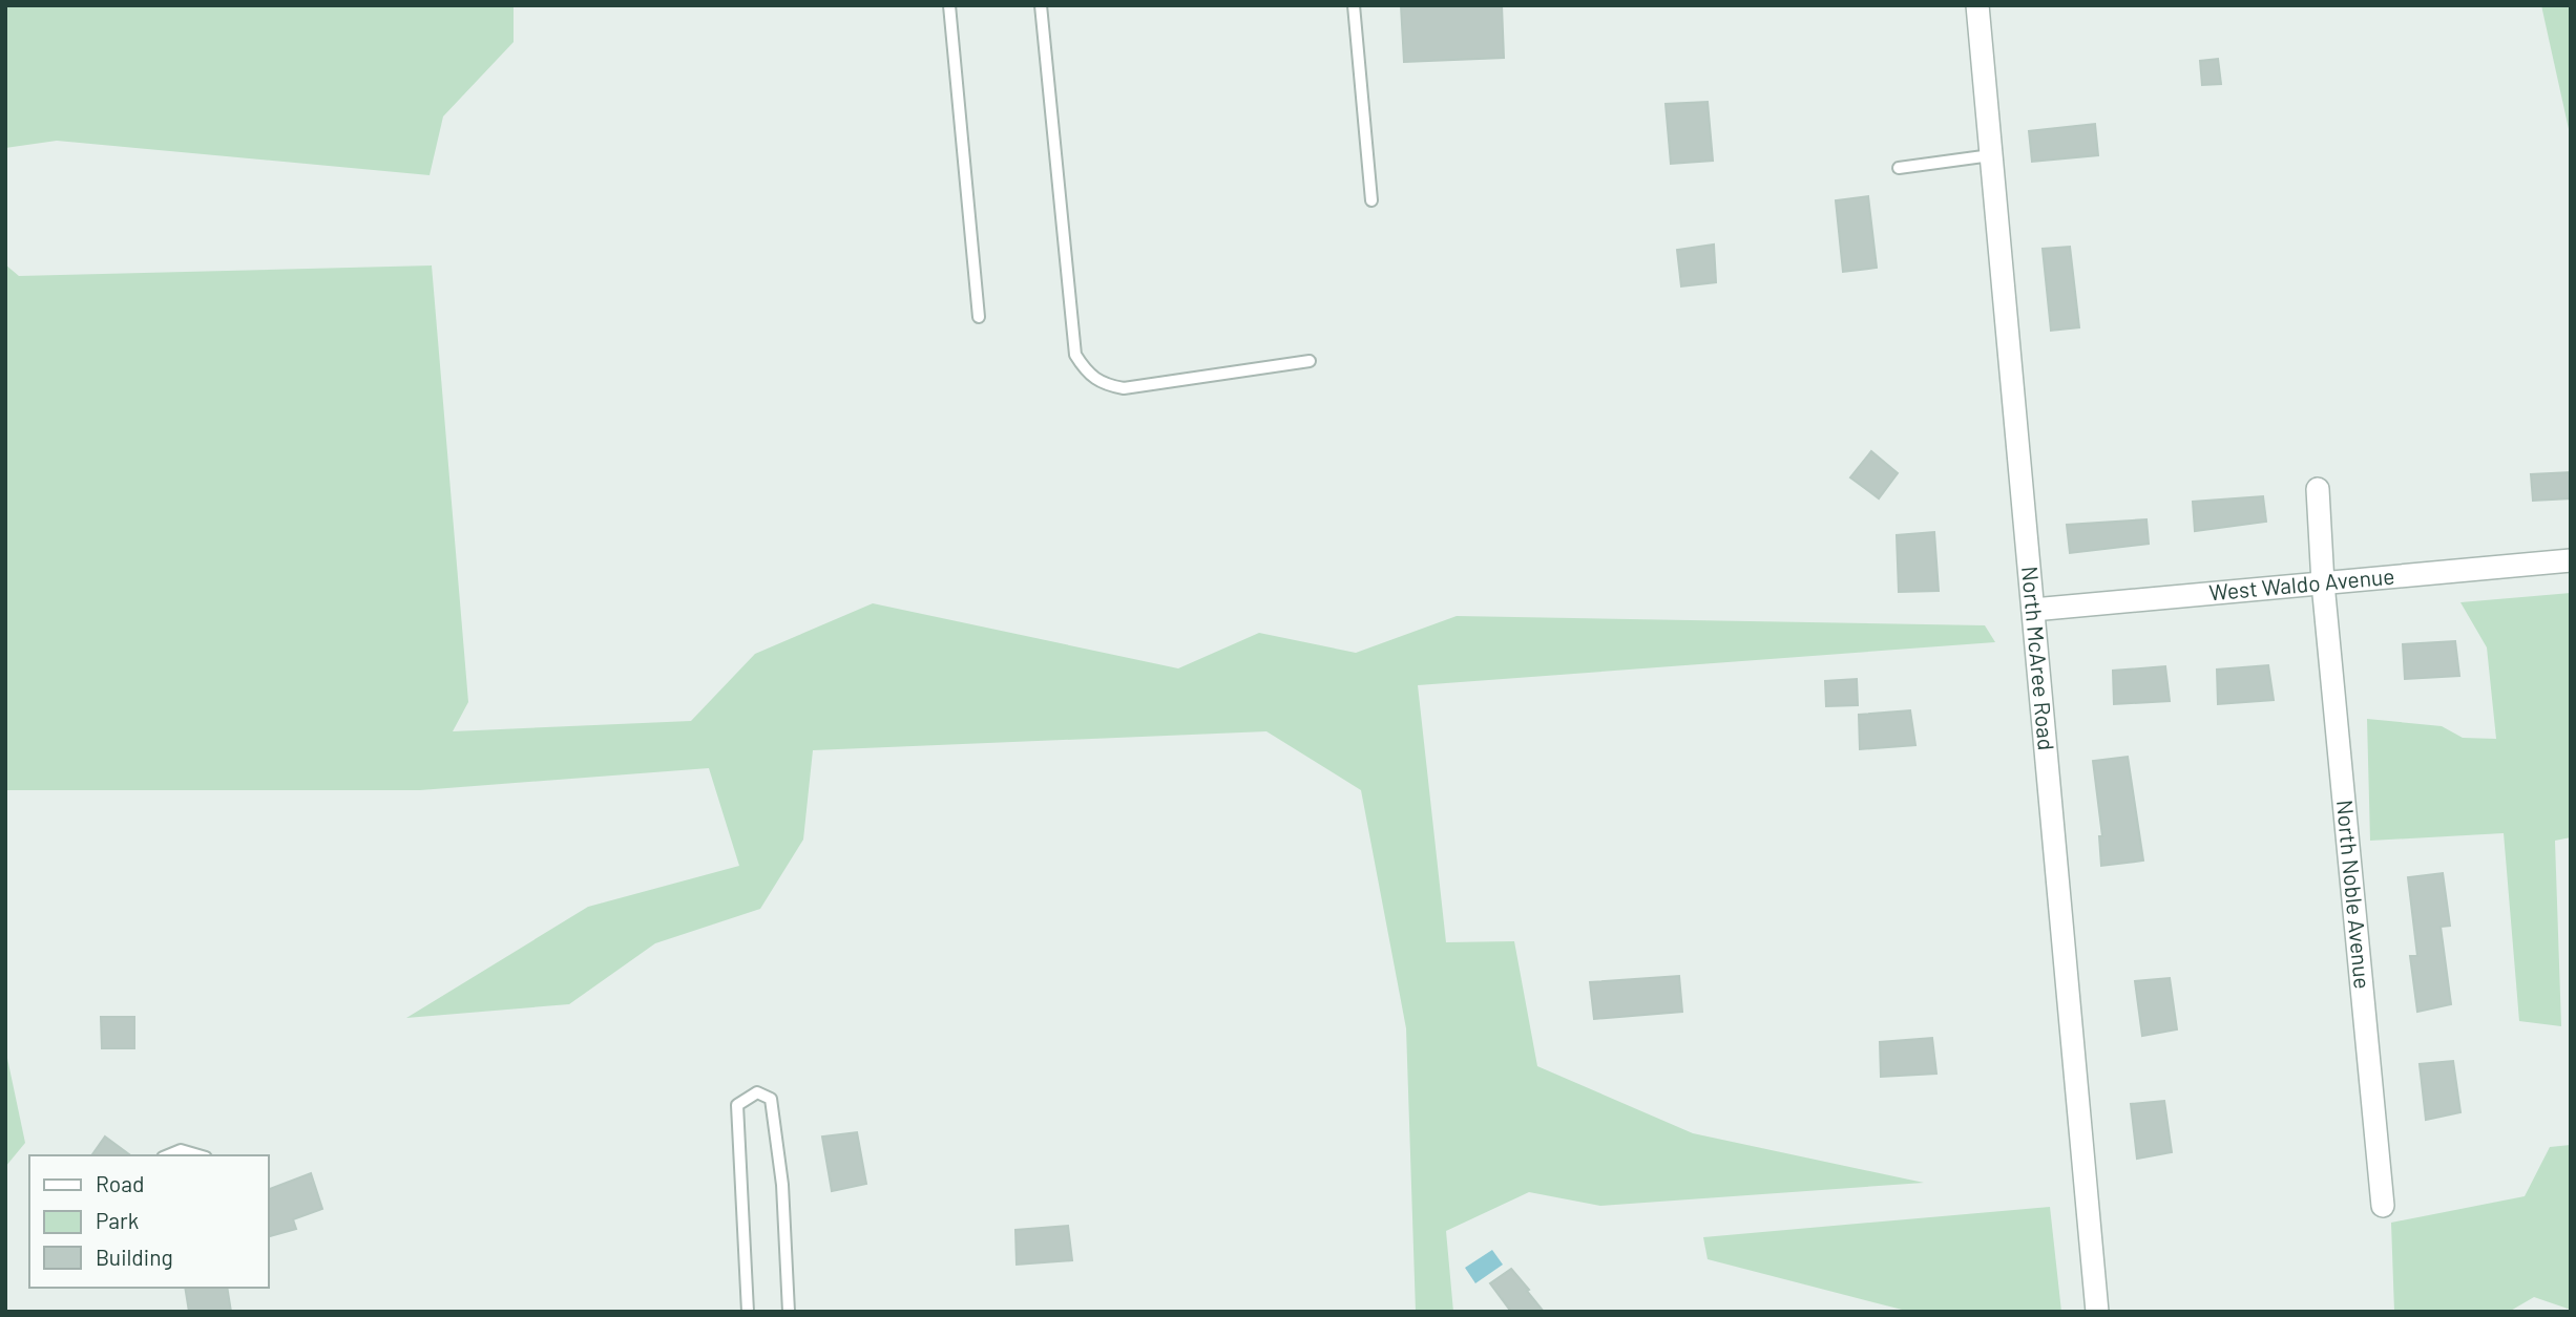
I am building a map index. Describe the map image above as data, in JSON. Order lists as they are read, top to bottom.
{
  "streets": {
    "street": ["West Waldo Avenue", "North McAree Road", "North Noble Avenue"]
  },
  "crossings": [
    ["West Waldo Avenue", "North McAree Road"],
    ["West Waldo Avenue", "North Noble Avenue"]
  ],
  "legend": ["Road", "Park", "Building"]
}
